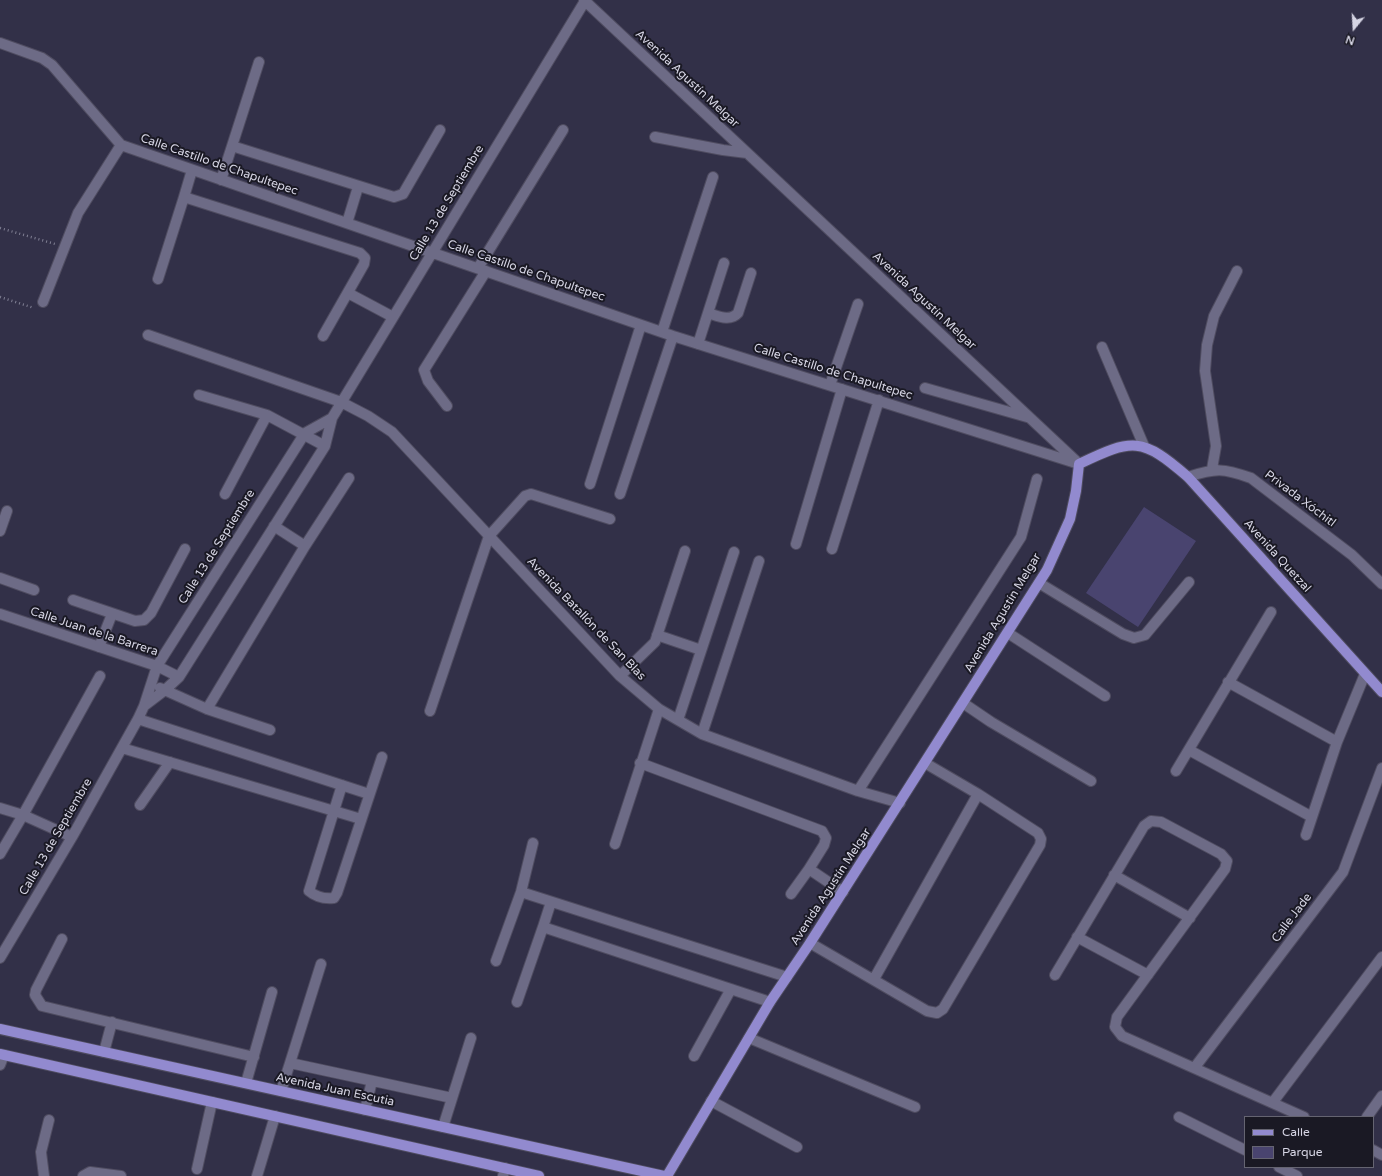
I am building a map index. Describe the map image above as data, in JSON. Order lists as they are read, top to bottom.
{
  "streets": {
    "main road": ["Avenida Agustín Melgar", "Avenida Quetzal", "Avenida Juan Escutia"],
    "street": [
      "Calle Castillo de Chapultepec",
      "Calle 13 de Septiembre",
      "Privada Xóchitl",
      "Avenida Batallón de San Blas",
      "Calle Juan de la Barrera",
      "Calle Jade"
    ]
  },
  "crossings": [
    ["Avenida Agustín Melgar", "Calle Castillo de Chapultepec"],
    ["Avenida Agustín Melgar", "Calle 13 de Septiembre"],
    ["Avenida Agustín Melgar", "Avenida Quetzal"],
    ["Avenida Agustín Melgar", "Avenida Batallón de San Blas"],
    ["Avenida Agustín Melgar", "Avenida Juan Escutia"],
    ["Calle Castillo de Chapultepec", "Calle 13 de Septiembre"],
    ["Calle Castillo de Chapultepec", "Avenida Quetzal"],
    ["Calle 13 de Septiembre", "Avenida Batallón de San Blas"],
    ["Calle 13 de Septiembre", "Calle Juan de la Barrera"],
    ["Privada Xóchitl", "Avenida Quetzal"]
  ],
  "legend": ["Calle", "Parque"],
  "north": "bottom"
}
